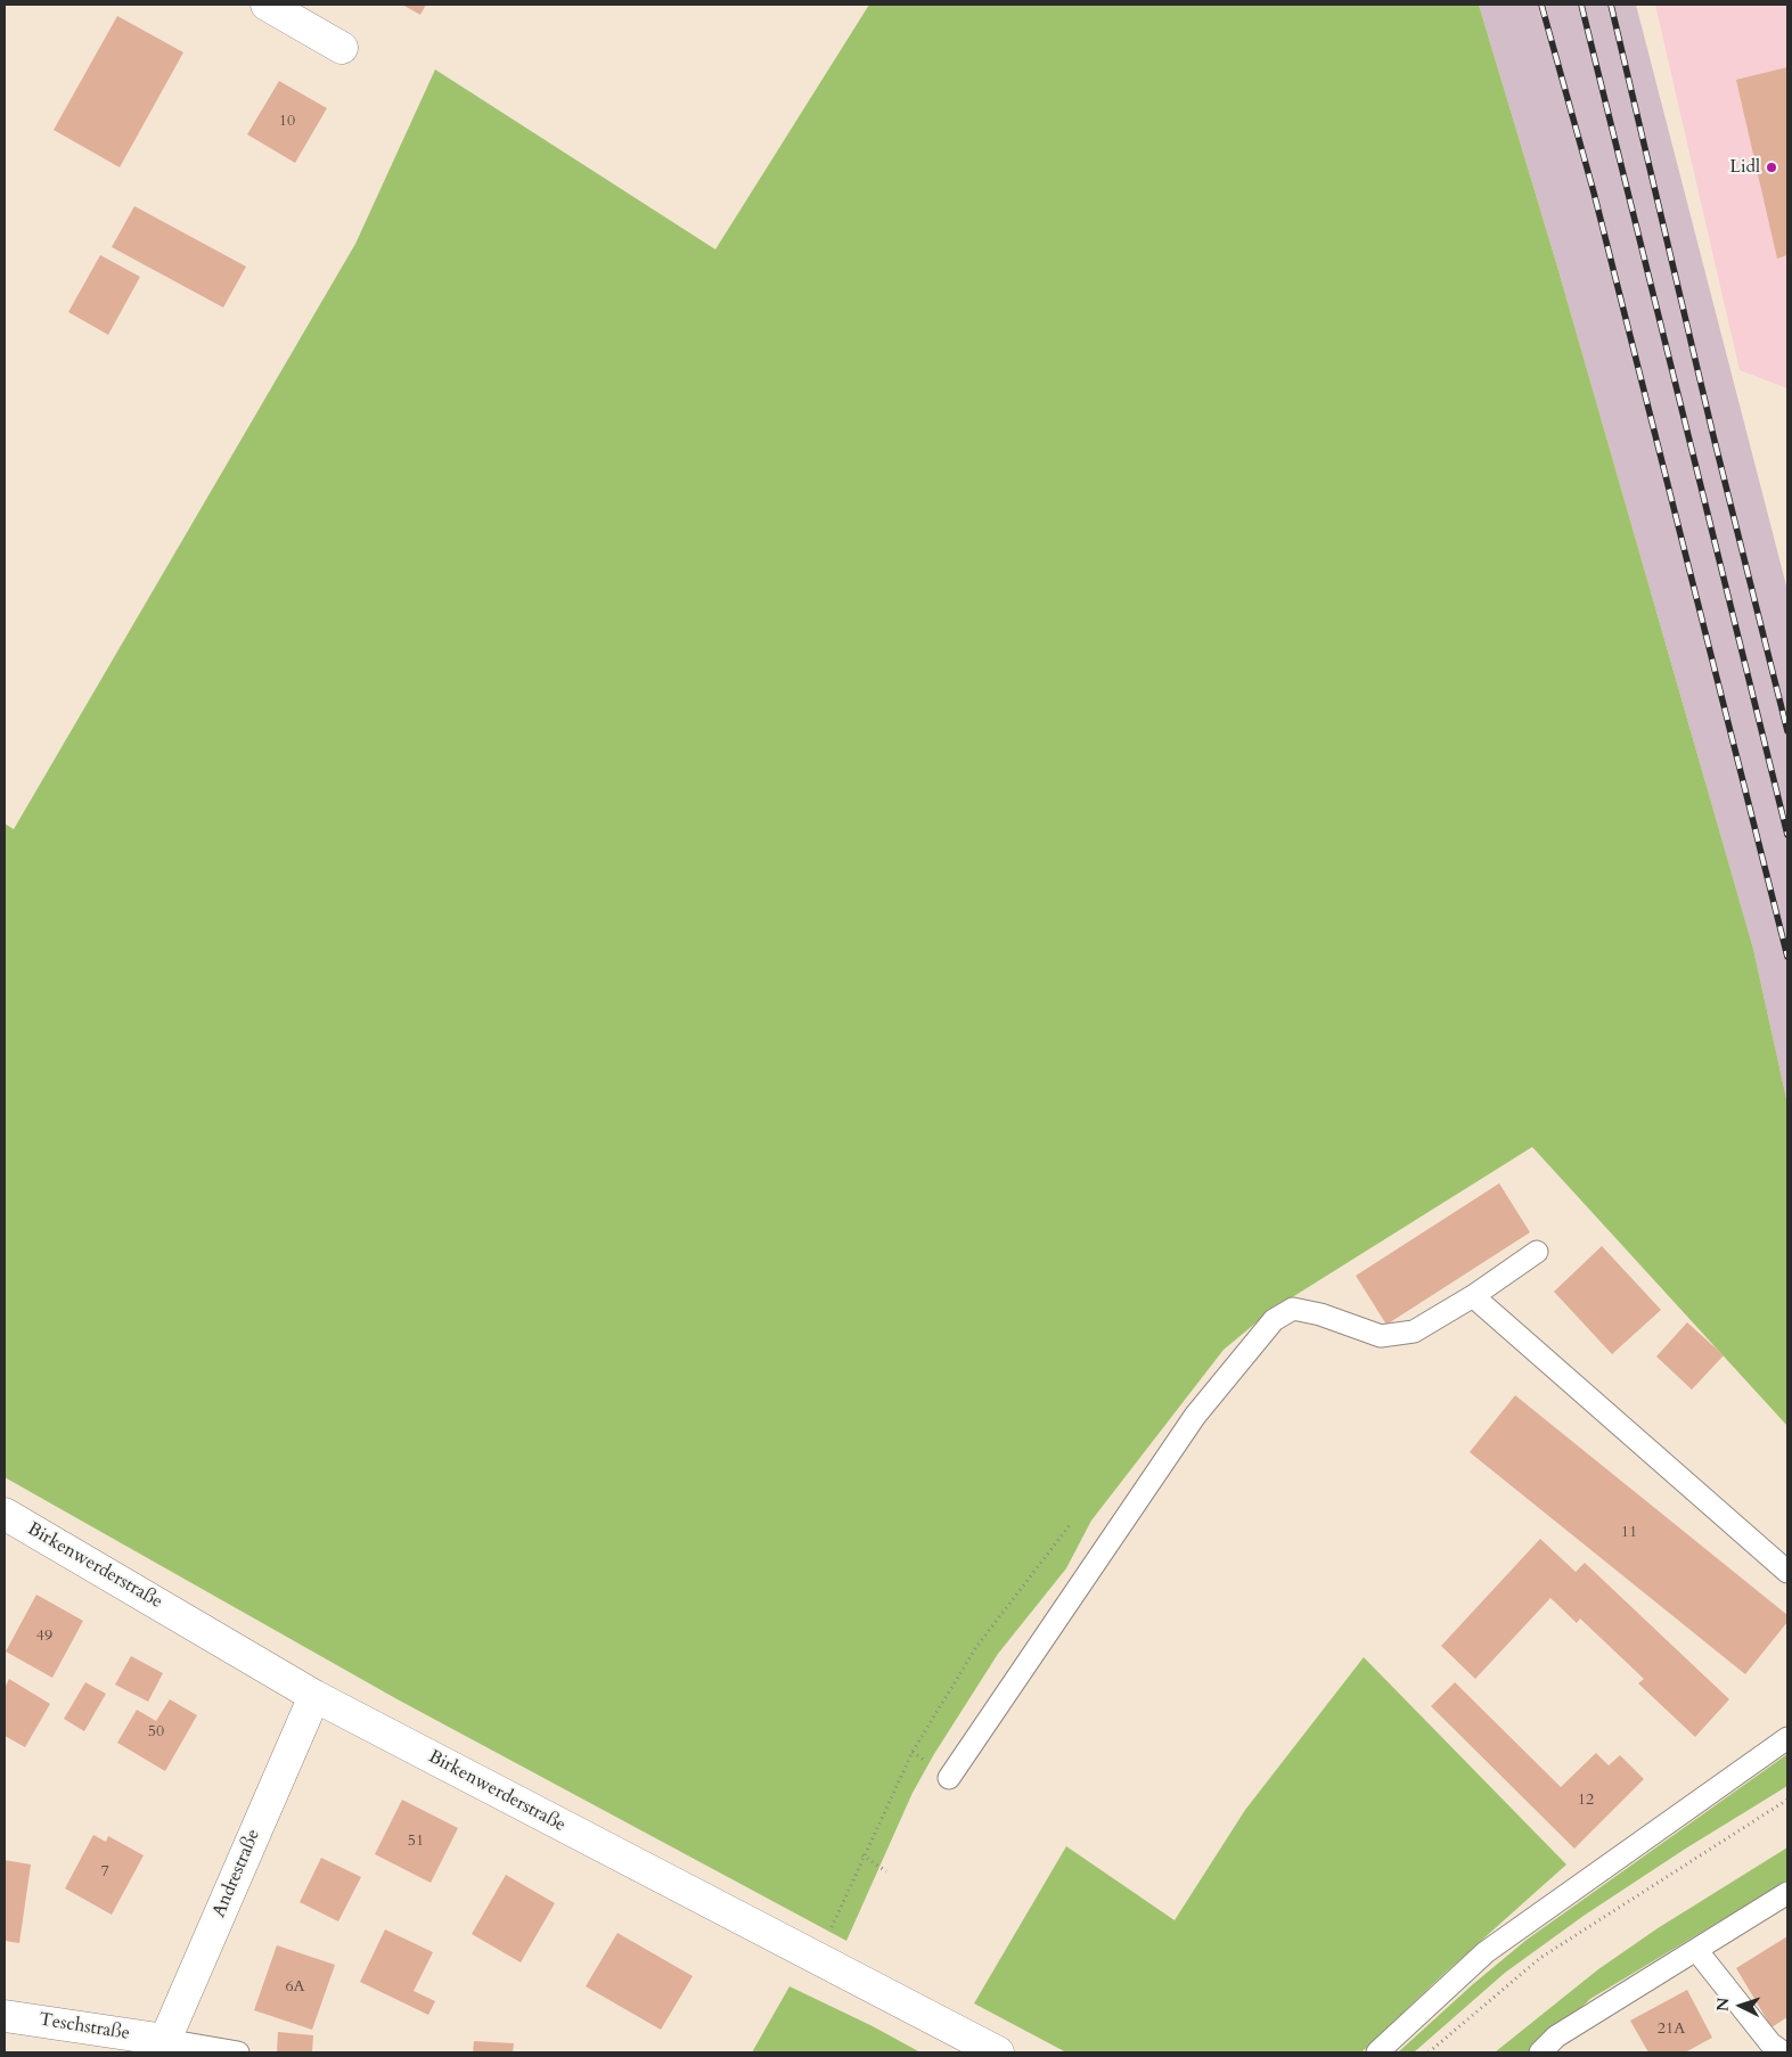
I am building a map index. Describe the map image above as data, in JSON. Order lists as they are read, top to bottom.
{
  "streets": {
    "street": ["Birkenwerderstraße", "Andrestraße", "Teschstraße"]
  },
  "crossings": [
    ["Birkenwerderstraße", "Andrestraße"],
    ["Andrestraße", "Teschstraße"]
  ],
  "places": ["Lidl"],
  "house_numbers": [
    "10",
    "11",
    "49",
    "50",
    "12",
    "51",
    "7",
    "6A",
    "21A"
  ],
  "north": "left"
}
